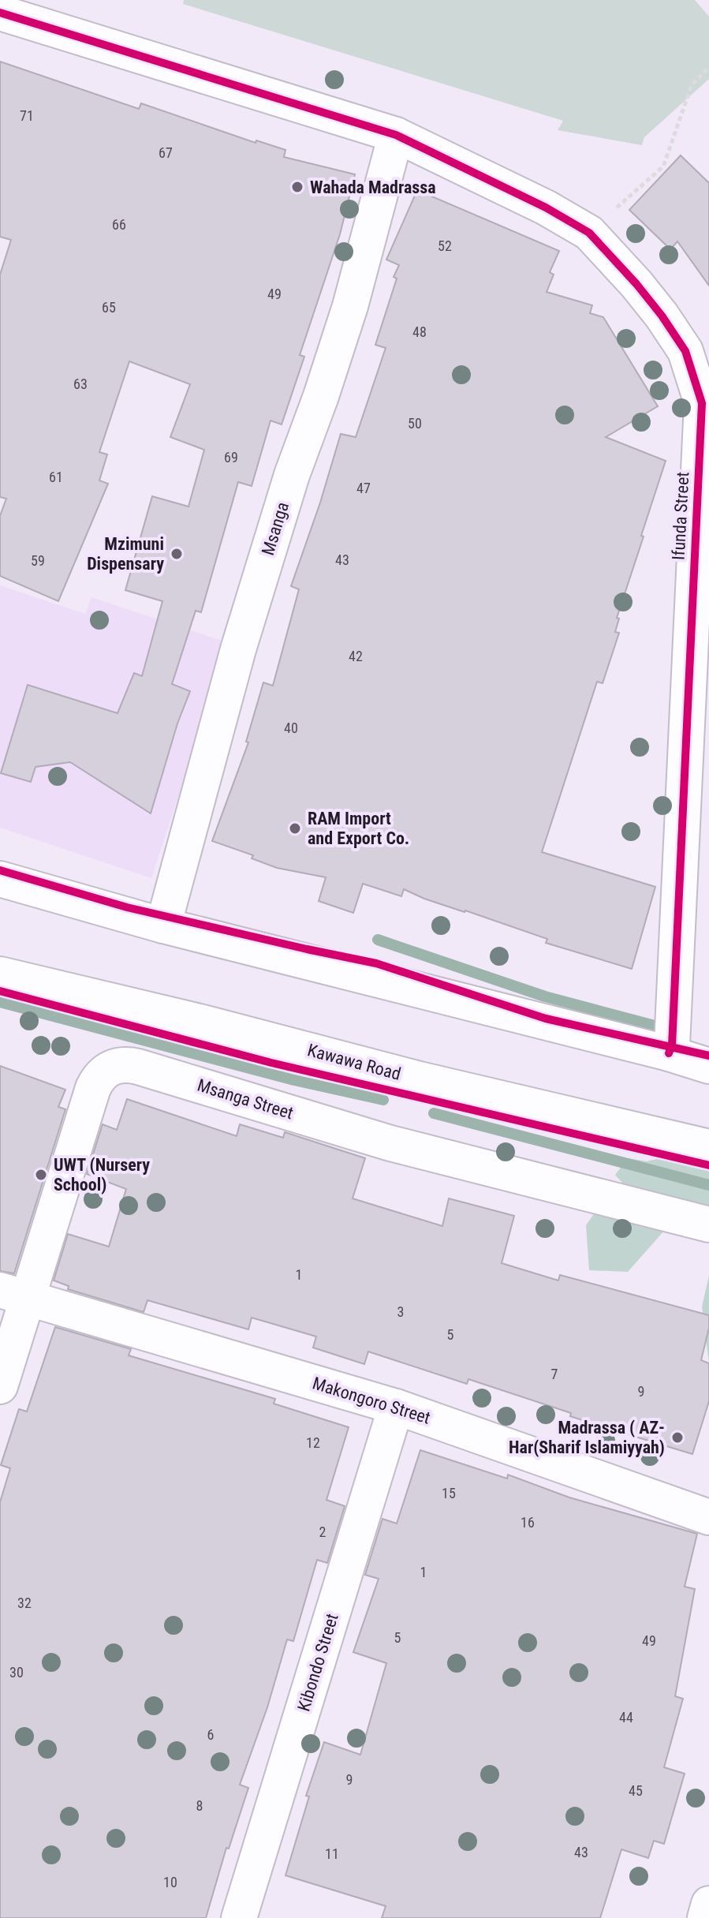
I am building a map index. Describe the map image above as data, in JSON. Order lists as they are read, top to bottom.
{
  "streets": {
    "street": [
      "Ifunda Street",
      "Msanga",
      "Kawawa Road",
      "Msanga Street",
      "Makongoro Street",
      "Kibondo Street"
    ]
  },
  "crossings": [
    ["Ifunda Street", "Msanga"],
    ["Msanga Street", "Makongoro Street"],
    ["Makongoro Street", "Kibondo Street"]
  ],
  "places": [
    "Wahada Madrassa",
    "Mzimuni Dispensary",
    "RAM Import and Export Co.",
    "UWT (Nursery School)",
    "Madrassa ( AZ- Har(Sharif Islamiyyah)"
  ],
  "house_numbers": [
    "71",
    "67",
    "66",
    "52",
    "49",
    "65",
    "48",
    "63",
    "50",
    "69",
    "61",
    "47",
    "43",
    "59",
    "42",
    "40",
    "1",
    "3",
    "5",
    "7",
    "9",
    "12",
    "15",
    "16",
    "2",
    "1",
    "32",
    "5",
    "49",
    "30",
    "44",
    "6",
    "9",
    "45",
    "8",
    "43",
    "11",
    "10"
  ]
}
